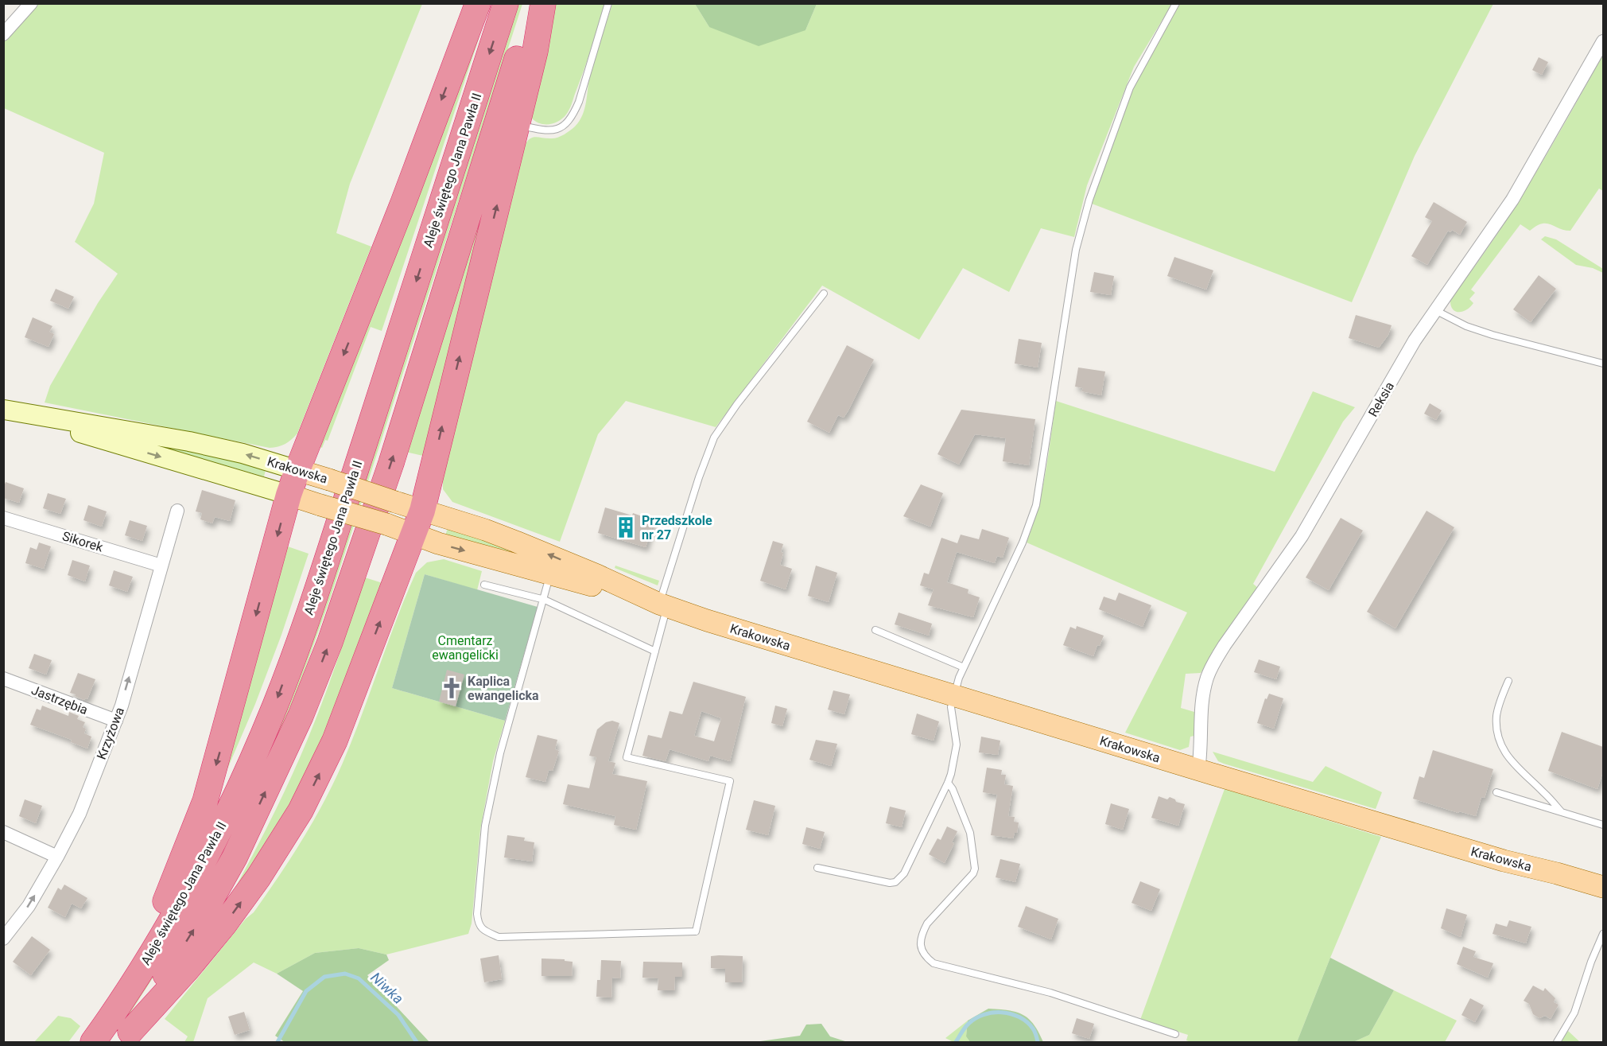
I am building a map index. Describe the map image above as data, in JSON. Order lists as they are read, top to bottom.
{
  "streets": {
    "highway": ["Aleje świętego Jana Pawła II"],
    "main road": ["Krakowska"],
    "street": [
      "Reksia",
      "Sikorek",
      "Jastrzębia",
      "Krzyżowa"
    ]
  },
  "crossings": [
    ["Reksia", "Krakowska"],
    ["Sikorek", "Krzyżowa"],
    ["Jastrzębia", "Krzyżowa"]
  ],
  "one_way": ["Krzyżowa"],
  "water": ["Niwka"],
  "parks": ["Cmentarz ewangelicki"],
  "places": {
    "building": ["Przedszkole nr 27"],
    "church": ["Kaplica ewangelicka"]
  }
}
